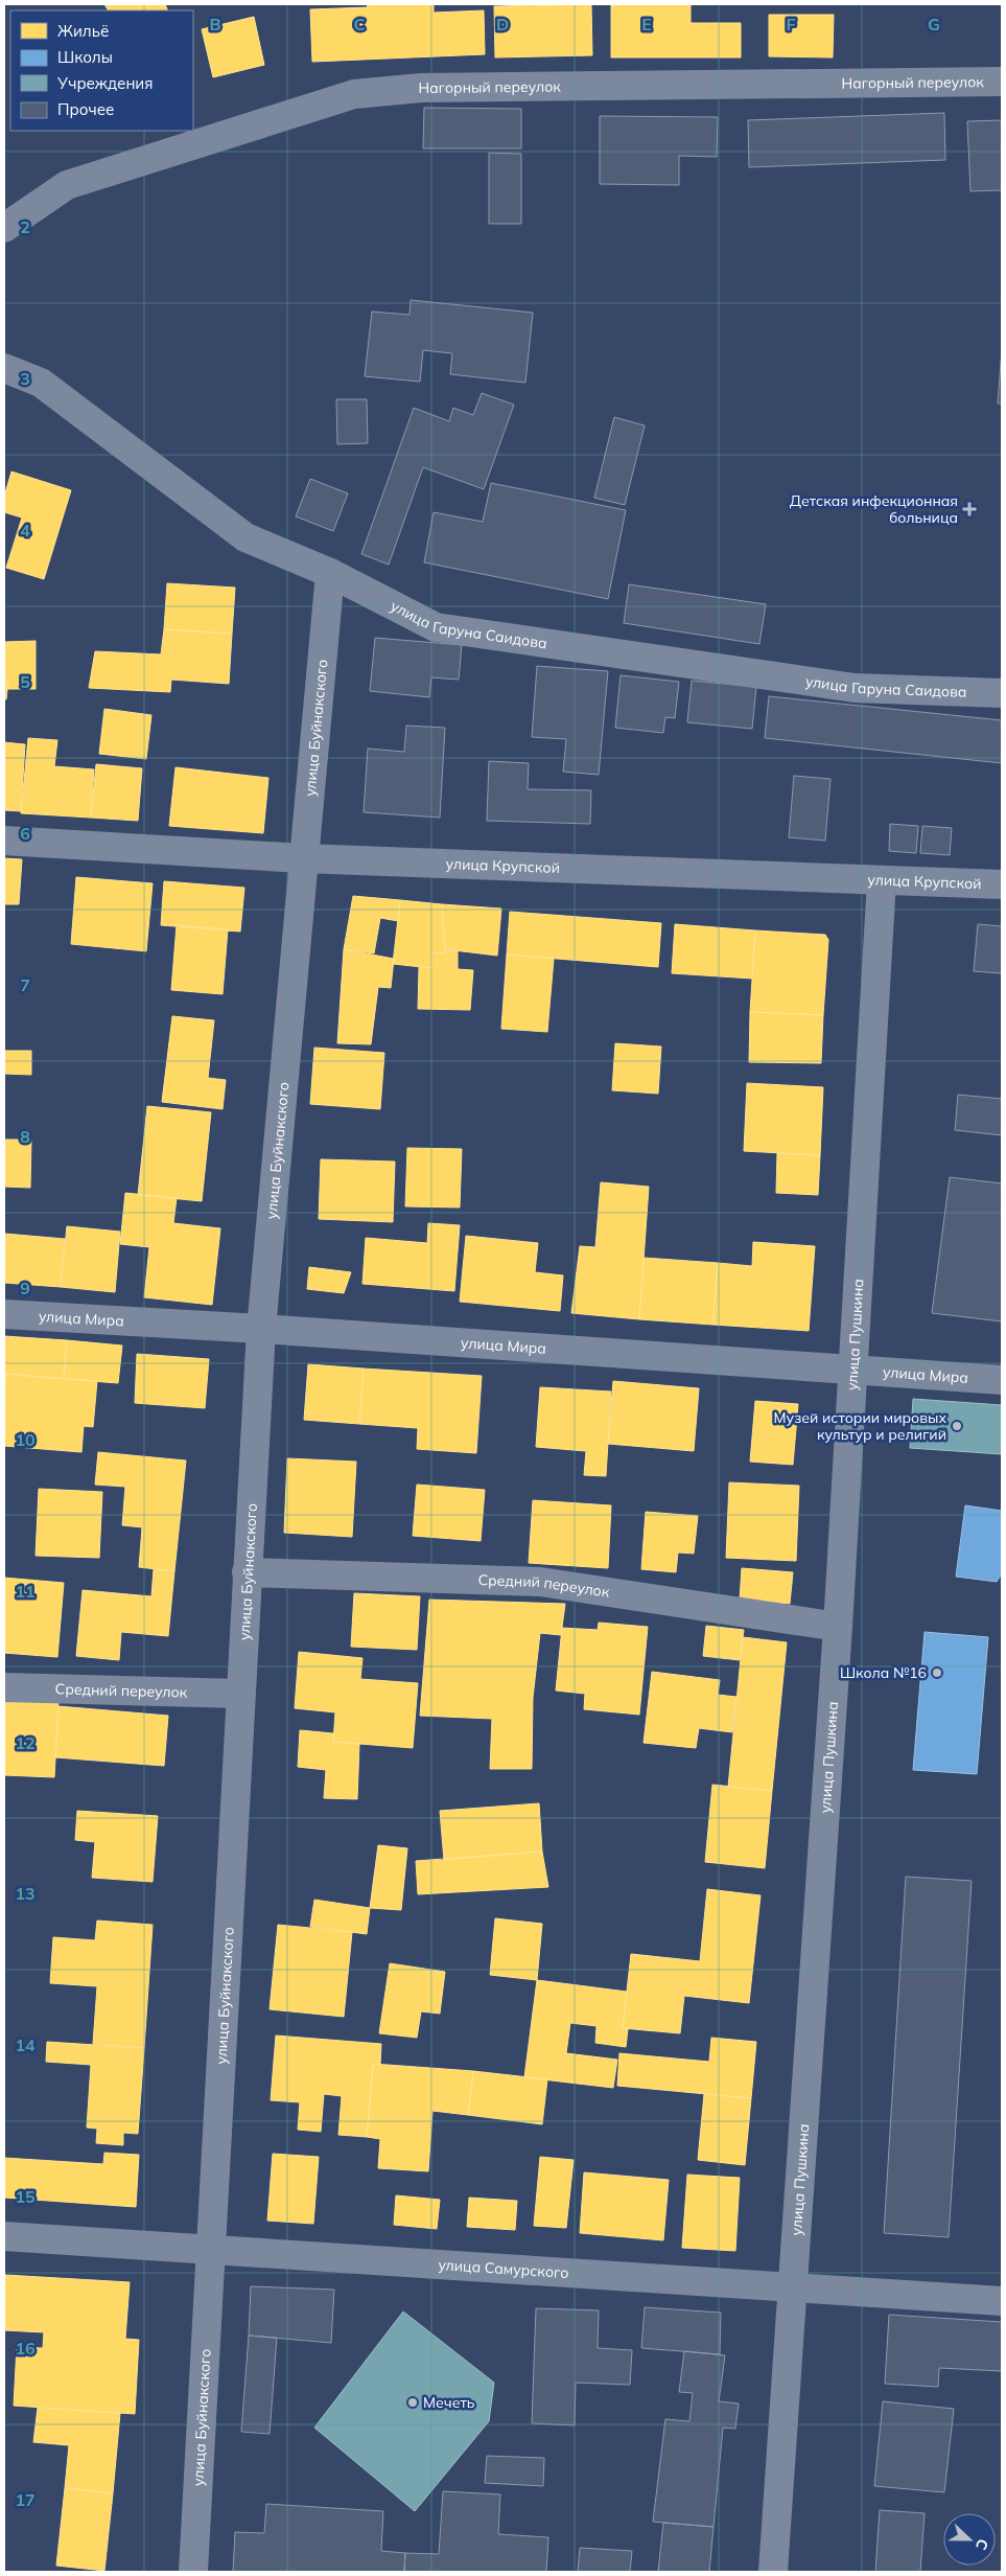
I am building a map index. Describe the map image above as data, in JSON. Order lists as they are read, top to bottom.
{
  "streets": {
    "street": [
      "Нагорный переулок",
      "улица Гаруна Саидова",
      "улица Буйнакского",
      "улица Крупской",
      "улица Мира",
      "улица Пушкина",
      "Средний переулок",
      "улица Самурского"
    ]
  },
  "crossings": [
    ["улица Гаруна Саидова", "улица Буйнакского"],
    ["улица Буйнакского", "улица Крупской"],
    ["улица Буйнакского", "улица Мира"],
    ["улица Буйнакского", "Средний переулок"],
    ["улица Буйнакского", "улица Самурского"],
    ["улица Крупской", "улица Пушкина"],
    ["улица Мира", "улица Пушкина"],
    ["улица Пушкина", "Средний переулок"],
    ["улица Пушкина", "улица Самурского"]
  ],
  "places": {
    "health": ["Детская инфекционная больница"],
    "other": ["Музей истории мировых культур и религий", "Школа №16", "Мечеть"]
  },
  "legend": [
    "Жильё",
    "Школы",
    "Учреждения",
    "Прочее"
  ],
  "north": "right",
  "grid": {
    "columns": [
      "B",
      "C",
      "D",
      "E",
      "F",
      "G"
    ],
    "rows": [
      "2",
      "3",
      "4",
      "5",
      "6",
      "7",
      "8",
      "9",
      "10",
      "11",
      "12",
      "13",
      "14",
      "15",
      "16",
      "17"
    ]
  }
}
